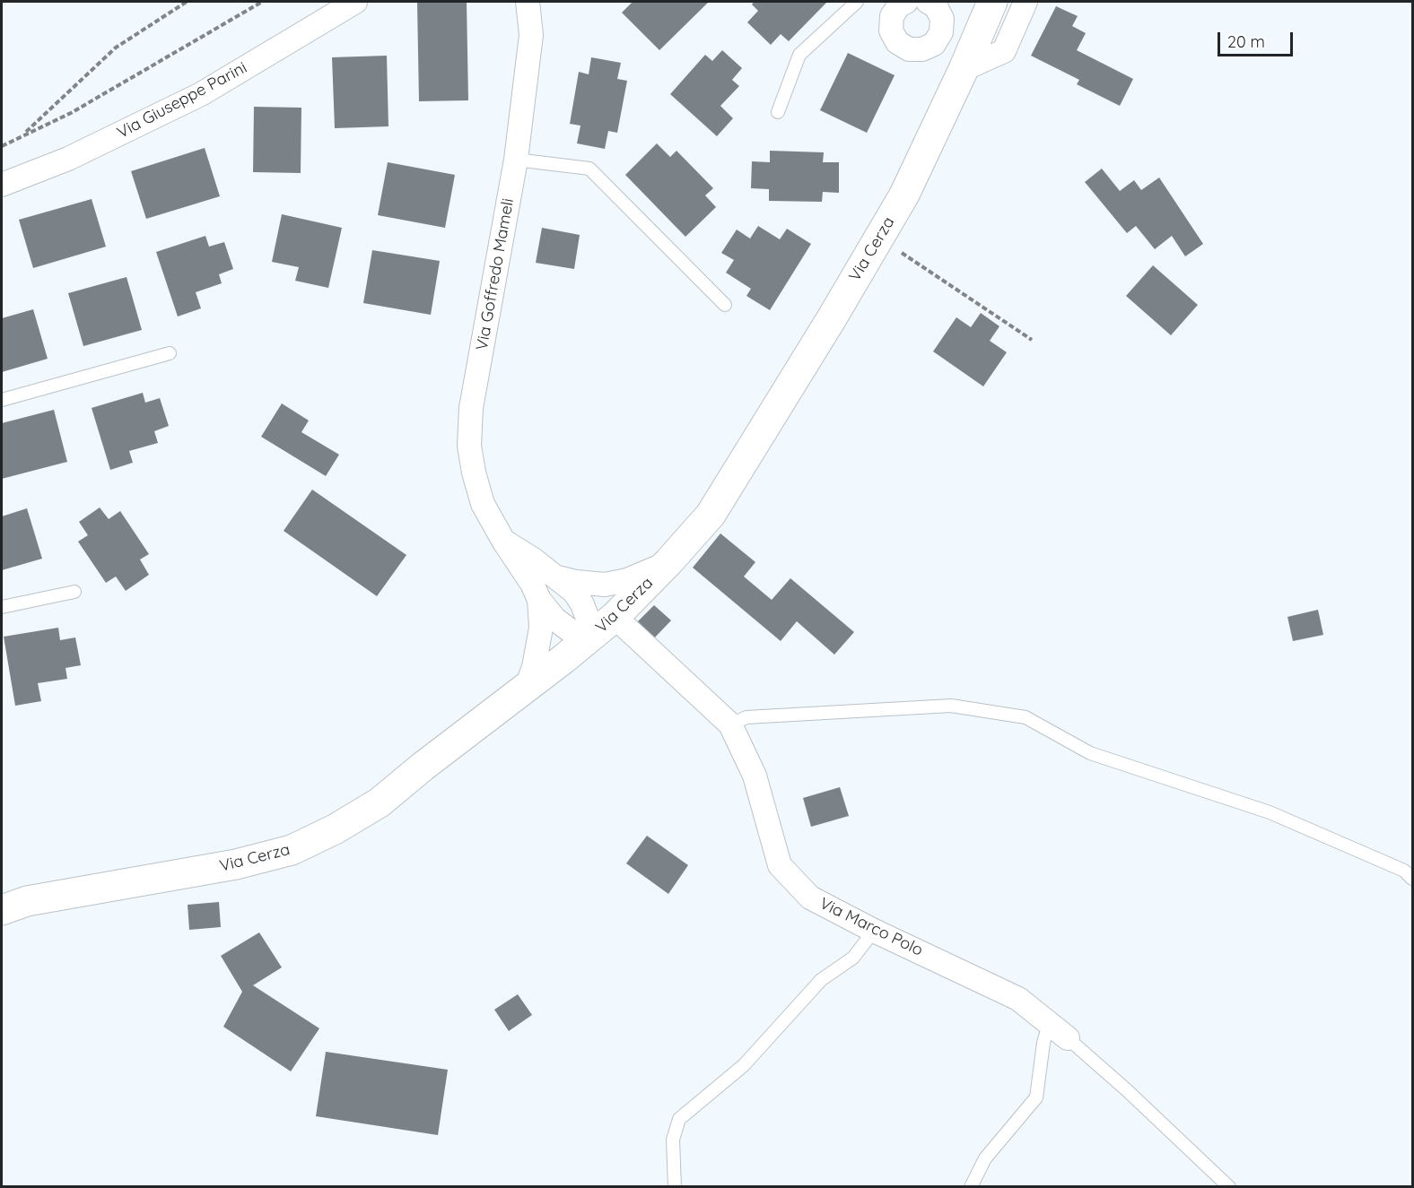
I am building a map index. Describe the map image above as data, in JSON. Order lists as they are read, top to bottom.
{
  "streets": {
    "main road": ["Via Cerza"],
    "street": ["Via Giuseppe Parini", "Via Goffredo Mameli", "Via Marco Polo"]
  },
  "crossings": [
    ["Via Cerza", "Via Marco Polo"]
  ],
  "scale_bar": "20 m"
}
